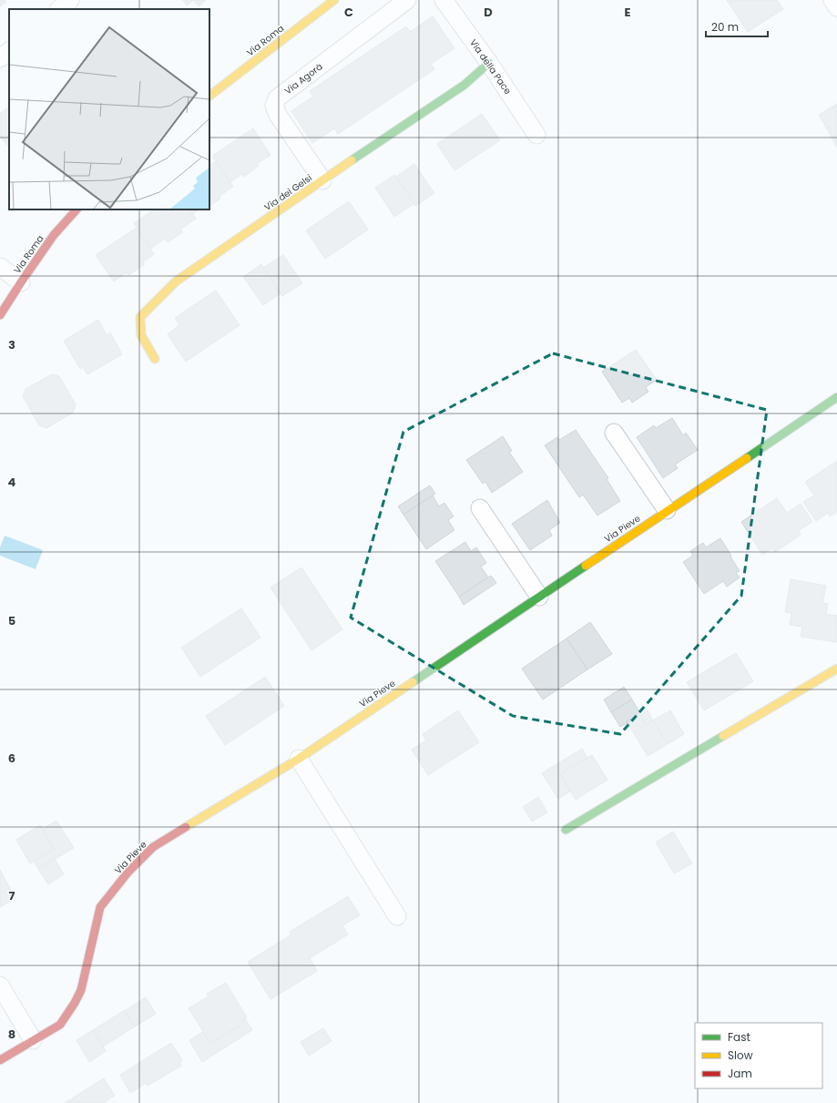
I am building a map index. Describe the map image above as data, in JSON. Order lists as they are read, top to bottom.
{
  "streets": {
    "street": [
      "Via Roma",
      "Via della Pace",
      "Via Agorà",
      "Via dei Gelsi",
      "Via Pieve"
    ]
  },
  "crossings": [
    ["Via della Pace", "Via dei Gelsi"],
    ["Via Agorà", "Via dei Gelsi"]
  ],
  "legend": ["Fast", "Slow", "Jam"],
  "scale_bar": "20 m",
  "grid": {
    "columns": ["C", "D", "E"],
    "rows": [
      "3",
      "4",
      "5",
      "6",
      "7",
      "8"
    ]
  }
}
